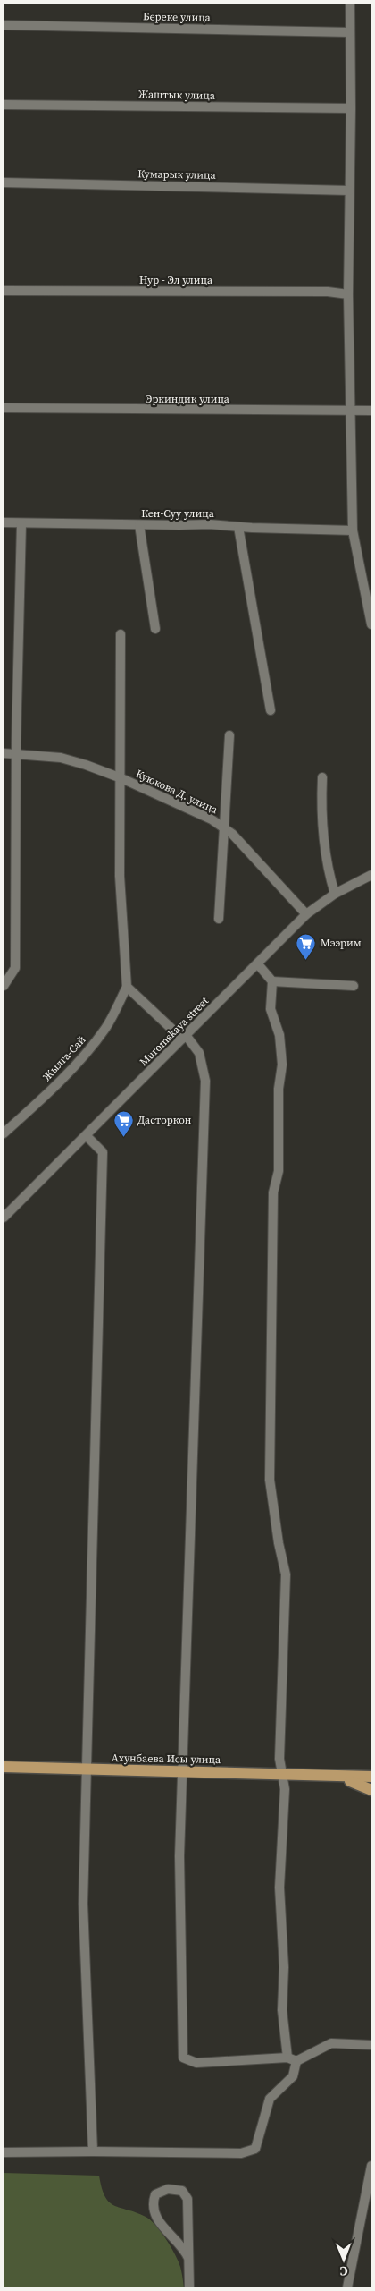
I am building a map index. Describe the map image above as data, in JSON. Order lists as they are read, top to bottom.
{
  "streets": {
    "main road": ["Ахунбаева Исы улица"],
    "street": [
      "Береке улица",
      "Жаштык улица",
      "Кумарык улица",
      "Нур - Эл улица",
      "Эркиндик улица",
      "Кен-Суу улица",
      "Куюкова Д. улица",
      "Muromskaya street",
      "Жылга-Сай"
    ]
  },
  "crossings": [
    ["Куюкова Д. улица", "Muromskaya street"]
  ],
  "places": {
    "supermarket": ["Мээрим", "Дасторкон"]
  },
  "north": "bottom"
}
